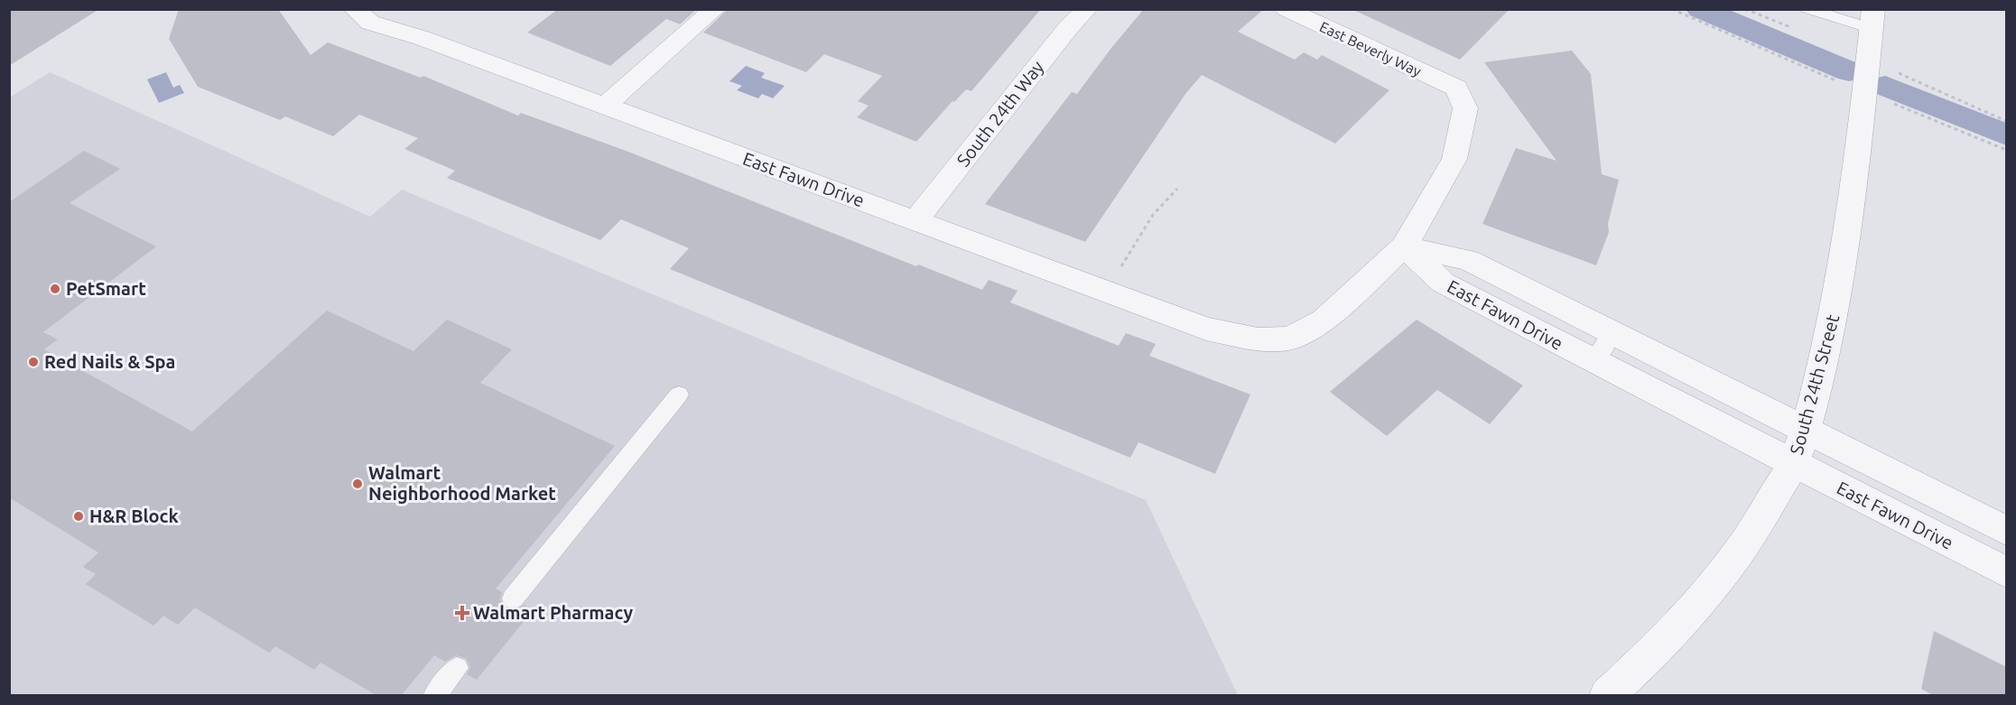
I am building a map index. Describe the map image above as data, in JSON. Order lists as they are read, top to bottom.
{
  "streets": {
    "street": [
      "East Beverly Way",
      "South 24th Way",
      "East Fawn Drive",
      "South 24th Street"
    ]
  },
  "crossings": [
    ["East Beverly Way", "East Fawn Drive"],
    ["South 24th Way", "East Fawn Drive"],
    ["East Fawn Drive", "South 24th Street"]
  ],
  "places": {
    "other": [
      "PetSmart",
      "Red Nails & Spa",
      "Walmart Neighborhood Market",
      "H&R Block"
    ],
    "health": ["Walmart Pharmacy"]
  }
}
